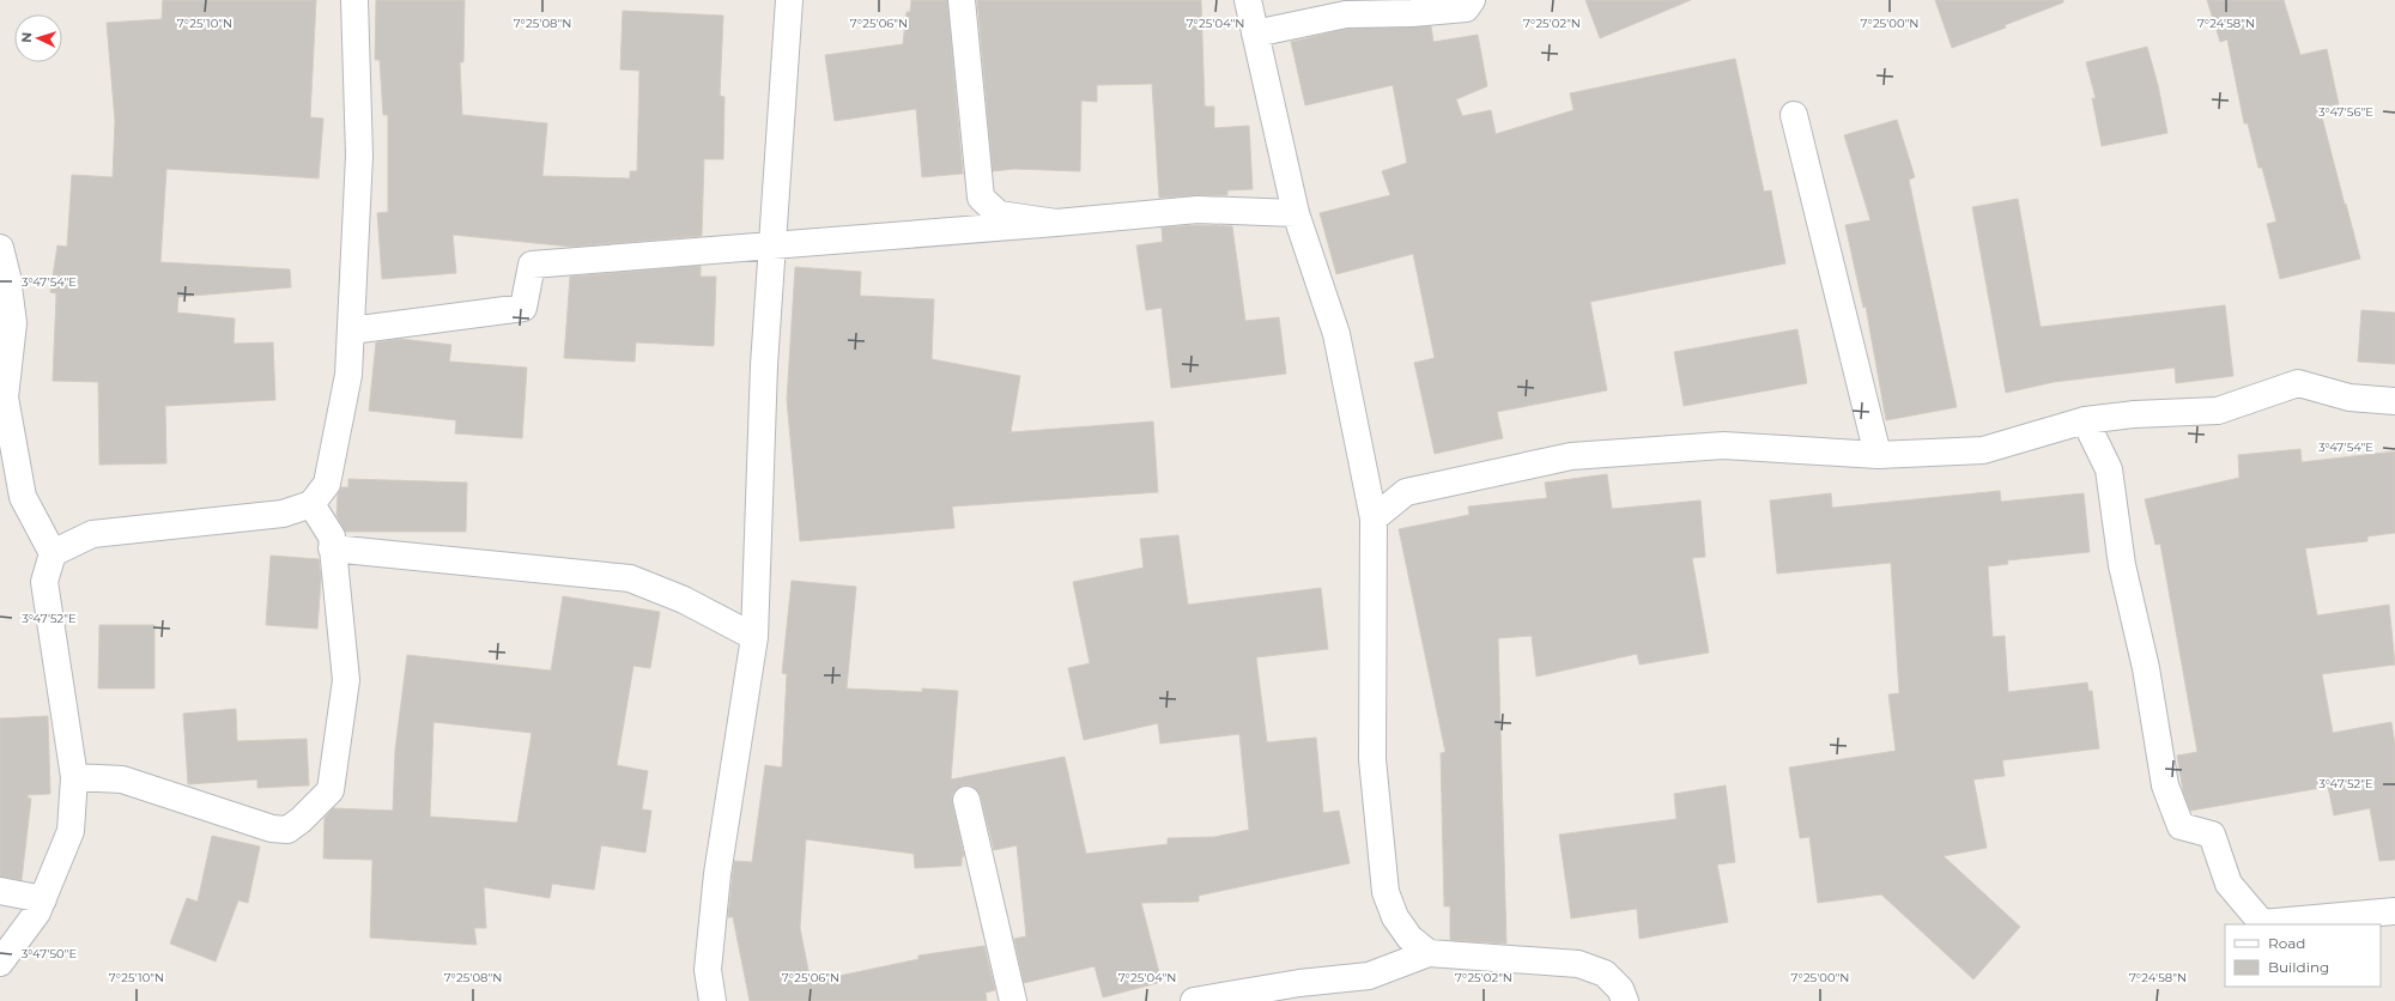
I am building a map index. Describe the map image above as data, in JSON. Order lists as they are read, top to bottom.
{
  "legend": ["Road", "Building"],
  "north": "left",
  "coordinates": [
    "7°25'10\"N",
    "7°25'08\"N",
    "7°25'06\"N",
    "7°25'04\"N",
    "7°25'02\"N",
    "7°25'00\"N",
    "7°24'58\"N",
    "3°47'56\"E",
    "3°47'54\"E",
    "3°47'52\"E",
    "3°47'50\"E"
  ]
}
